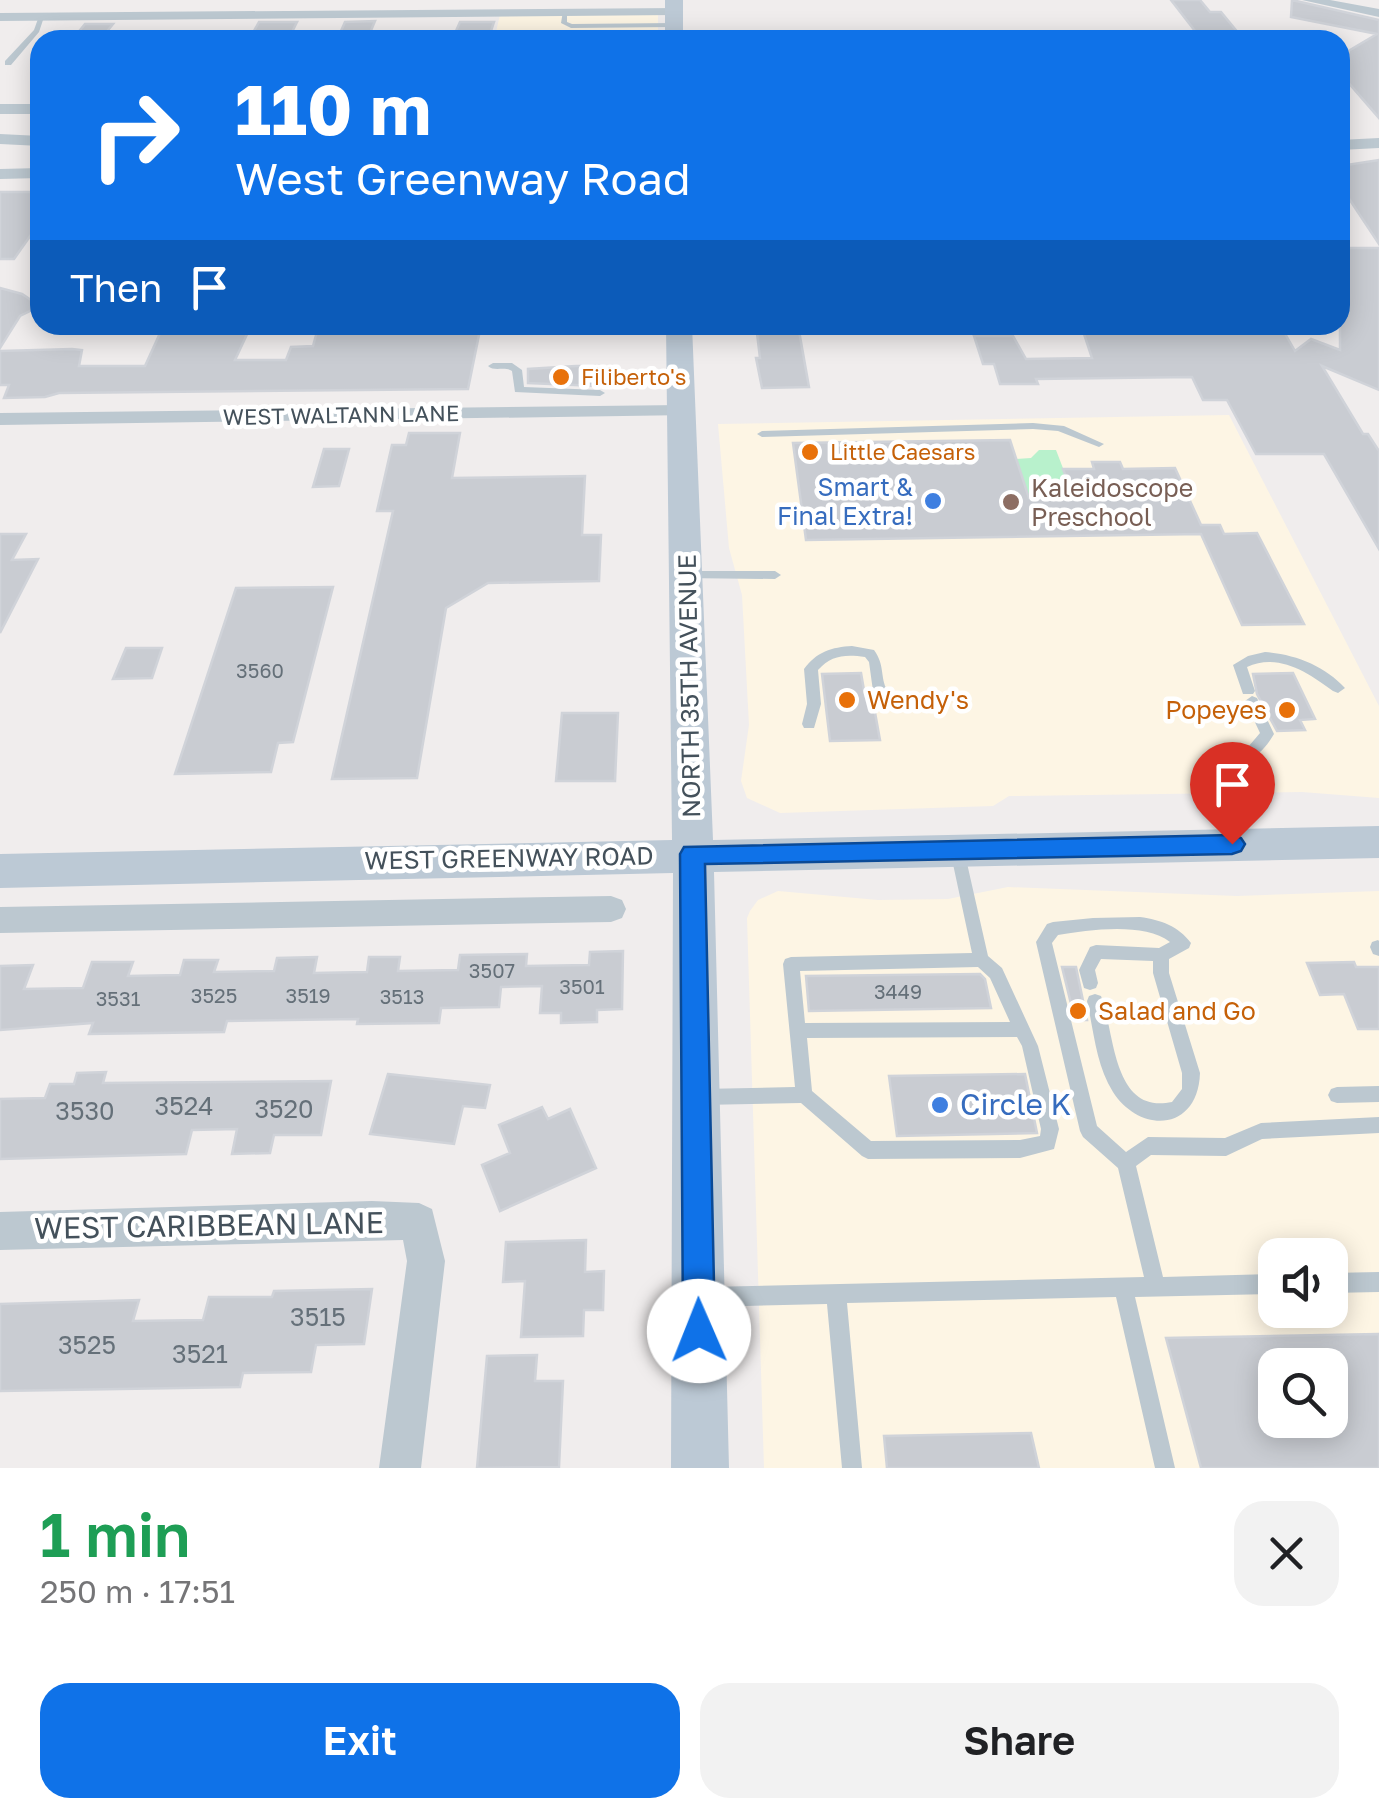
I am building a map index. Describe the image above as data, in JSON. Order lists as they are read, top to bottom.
{
  "streets": {
    "main road": ["NORTH 35TH AVENUE", "WEST GREENWAY ROAD"],
    "street": ["WEST WALTANN LANE", "WEST CARIBBEAN LANE"]
  },
  "crossings": [
    ["WEST WALTANN LANE", "NORTH 35TH AVENUE"],
    ["NORTH 35TH AVENUE", "WEST GREENWAY ROAD"]
  ],
  "places": [
    "Filiberto's",
    "Little Caesars",
    "Smart & Final Extra!",
    "Kaleidoscope Preschool",
    "Wendy's",
    "Popeyes",
    "Salad and Go",
    "Circle K"
  ],
  "house_numbers": [
    "3560",
    "3507",
    "3501",
    "3449",
    "3525",
    "3519",
    "3513",
    "3531",
    "3524",
    "3520",
    "3530",
    "3515",
    "3525",
    "3521"
  ],
  "page": {
    "turn": ["110 m", "West Greenway Road"],
    "then": "Then",
    "heading": ["1 min", "250 m · 17:51"],
    "buttons": ["Exit", "Share"]
  }
}
